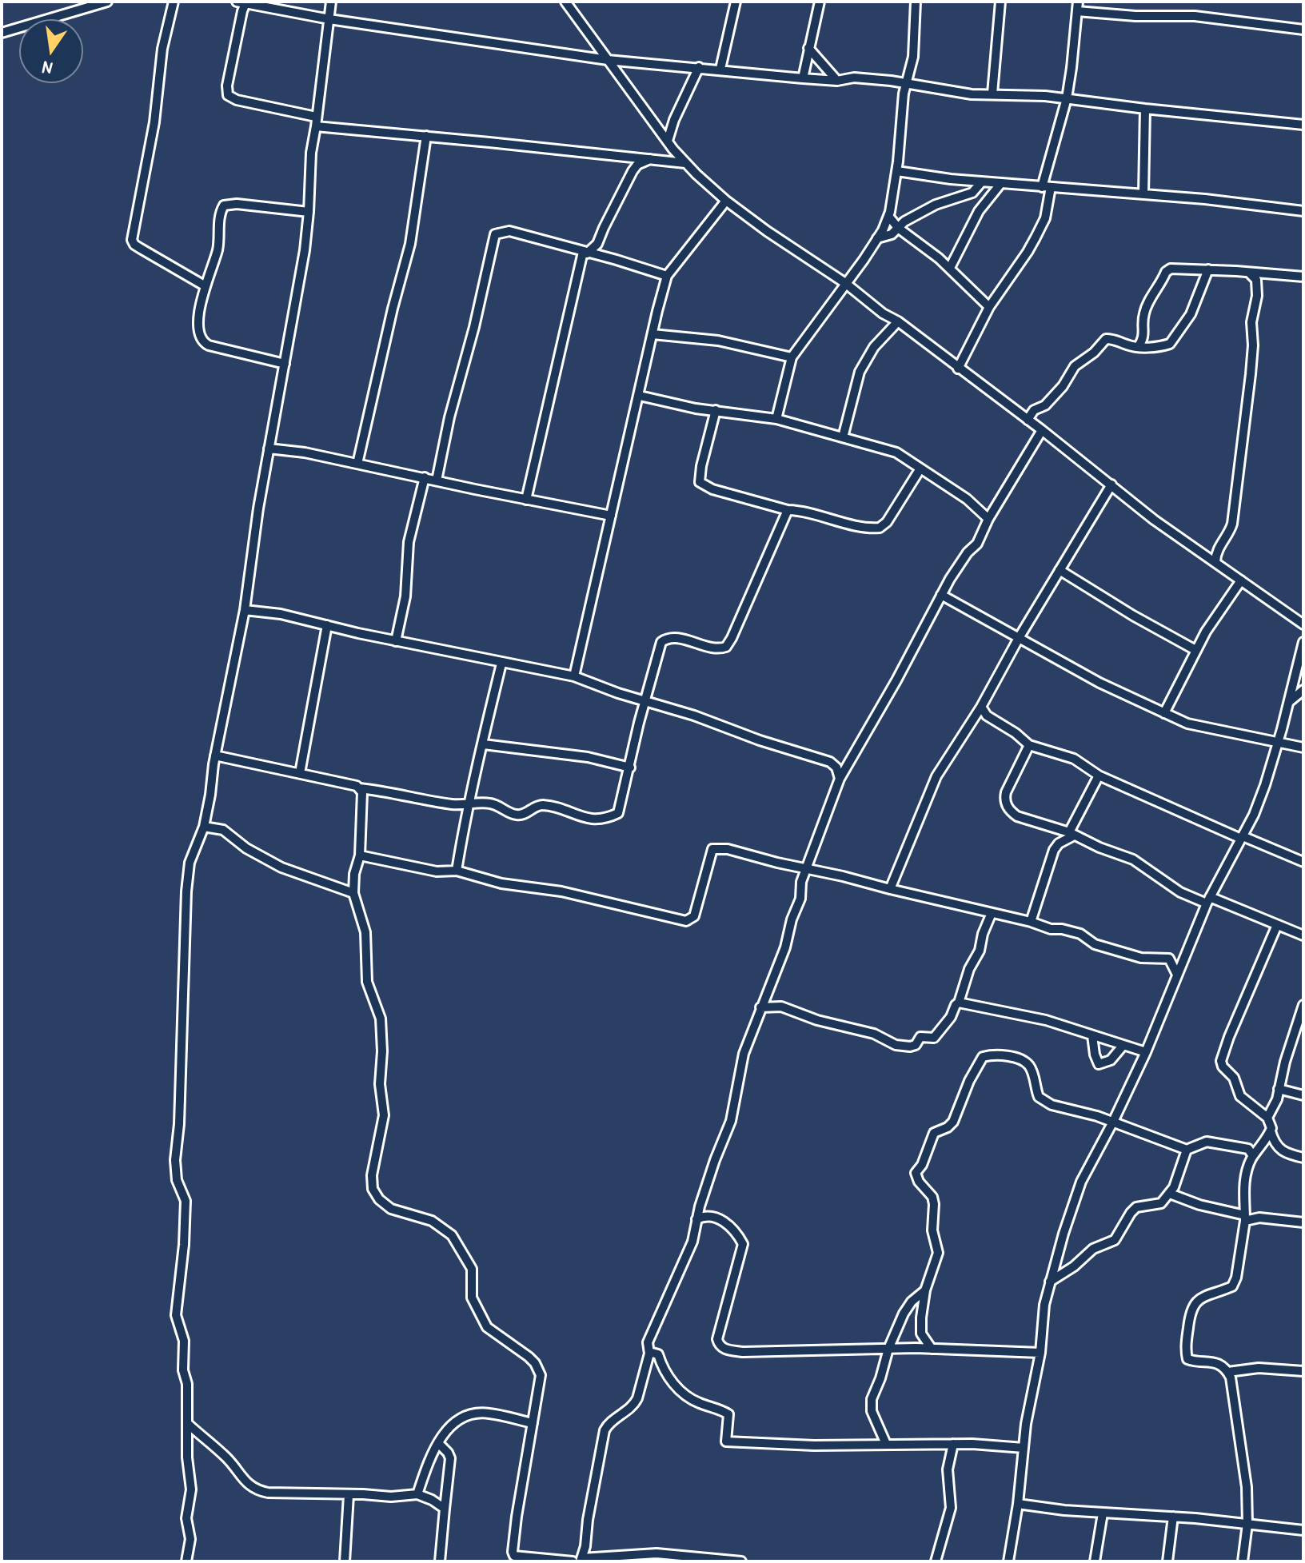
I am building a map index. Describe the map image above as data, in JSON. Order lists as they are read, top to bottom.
{
  "north": "bottom"
}
